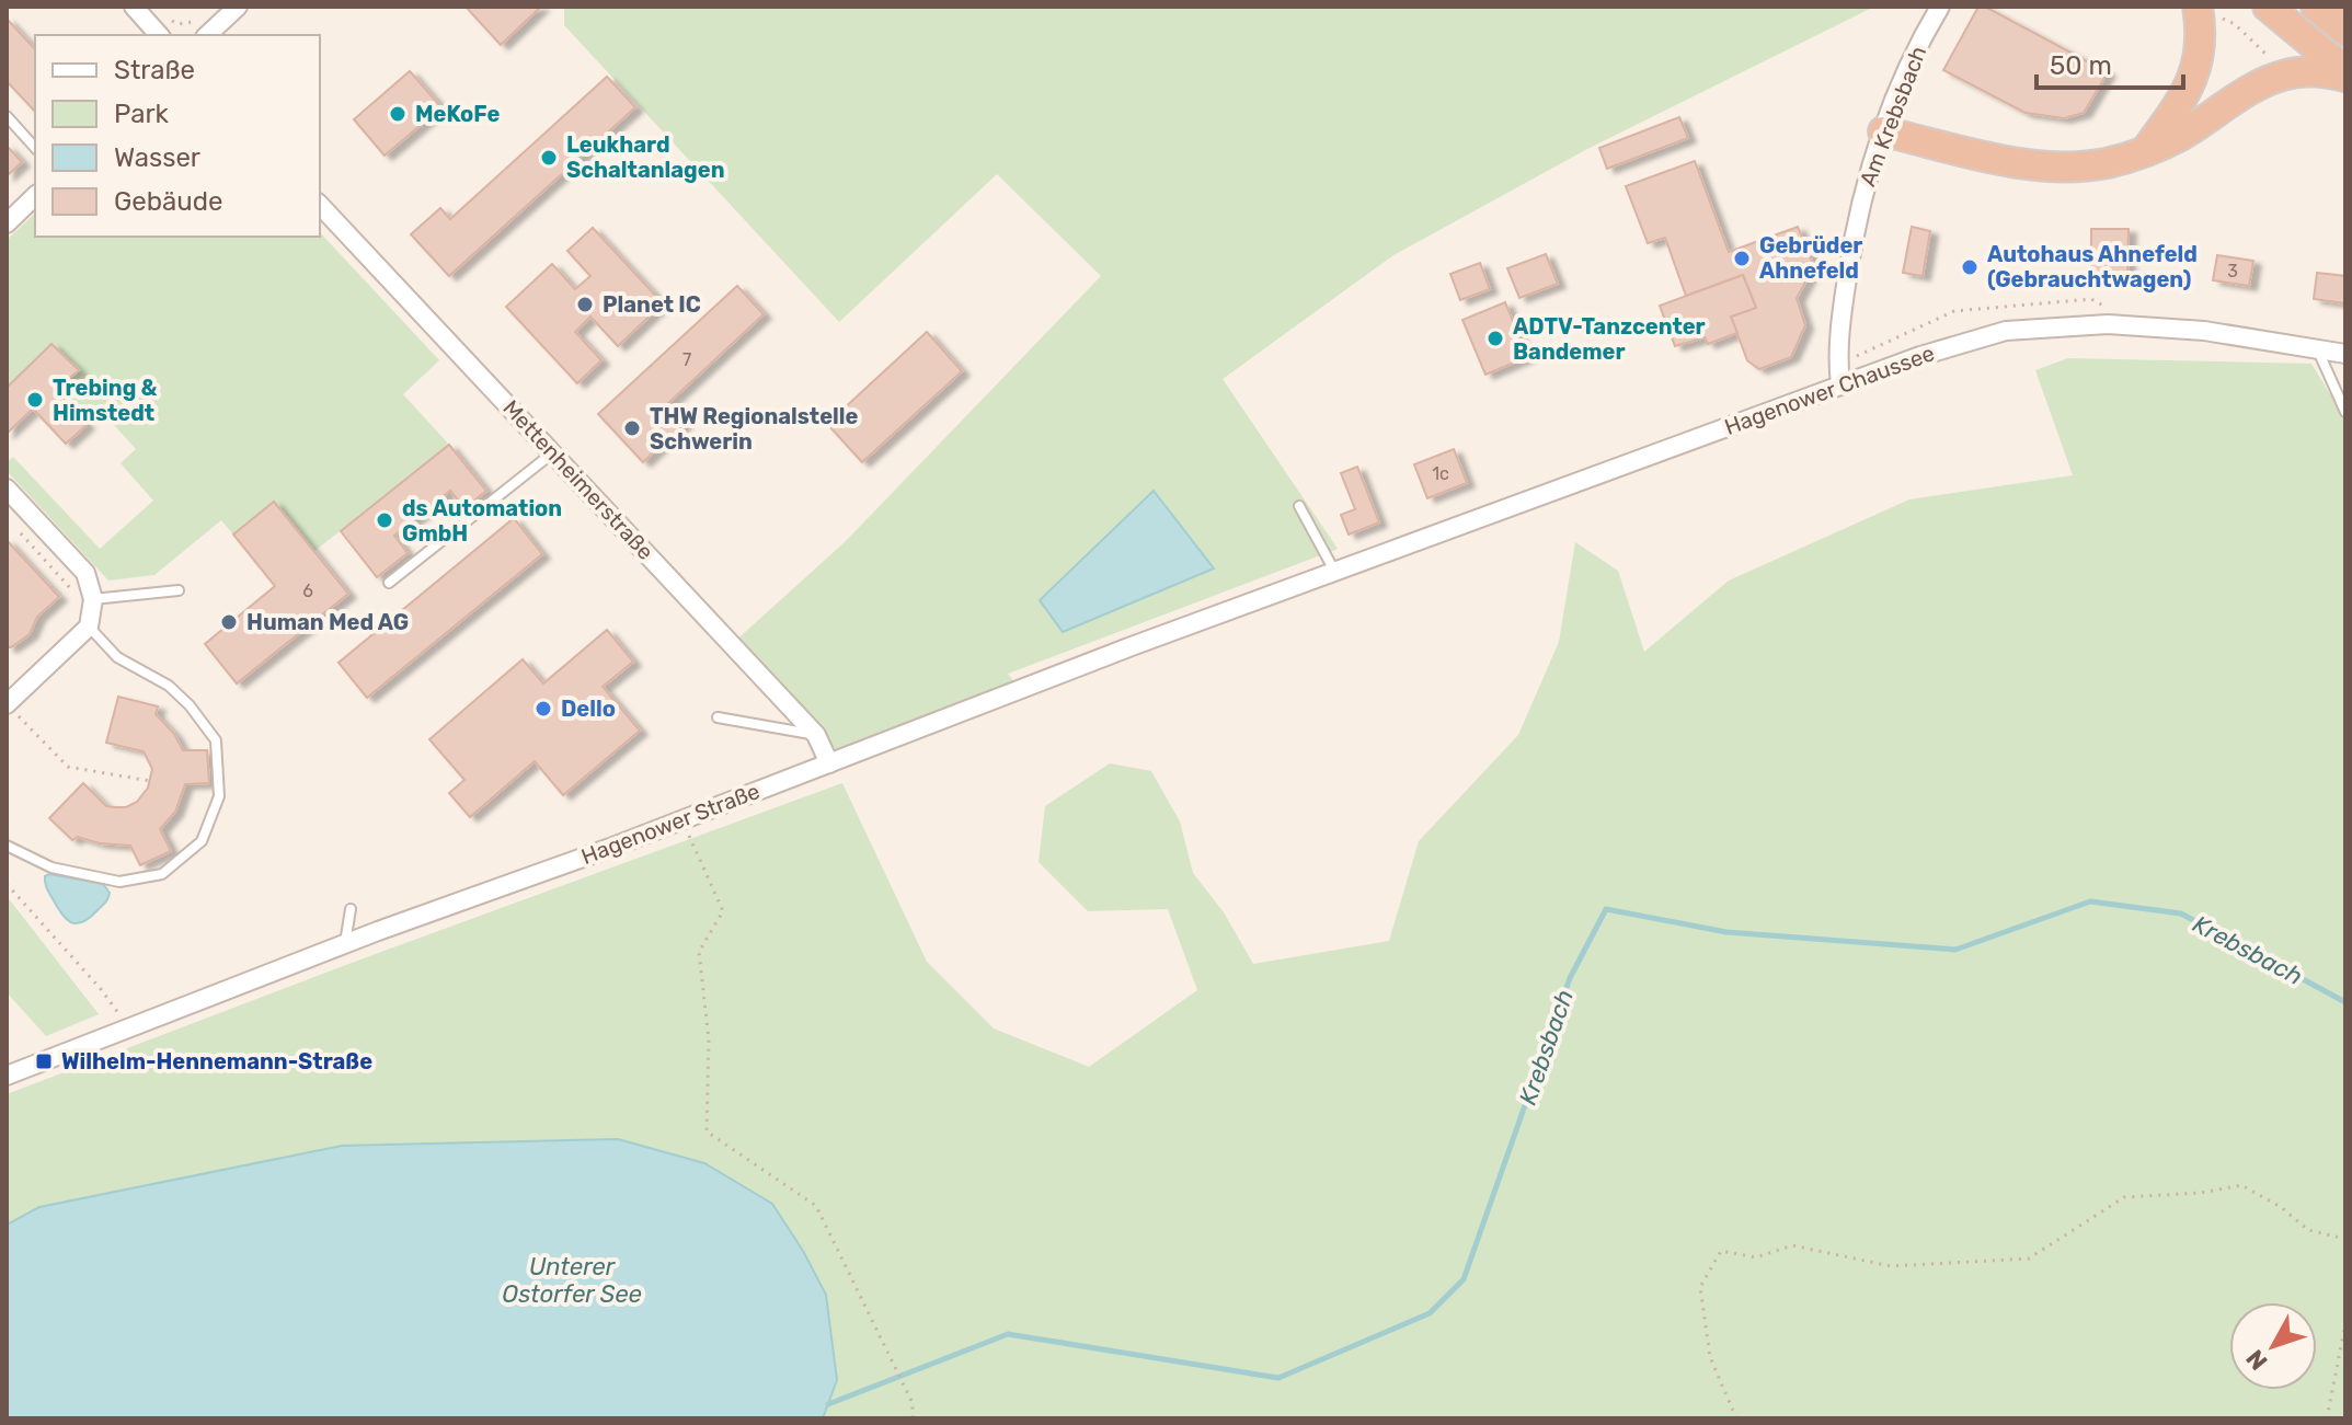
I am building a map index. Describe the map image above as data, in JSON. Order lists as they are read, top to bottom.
{
  "streets": {
    "street": [
      "Am Krebsbach",
      "Hagenower Chaussee",
      "Mettenheimerstraße",
      "Hagenower Straße"
    ]
  },
  "crossings": [
    ["Am Krebsbach", "Hagenower Chaussee"],
    ["Hagenower Chaussee", "Hagenower Straße"],
    ["Mettenheimerstraße", "Hagenower Straße"]
  ],
  "water": ["Krebsbach", "Unterer Ostorfer See"],
  "places": {
    "other": [
      "MeKoFe",
      "Leukhard Schaltanlagen",
      "Gebrüder Ahnefeld",
      "Autohaus Ahnefeld (Gebrauchtwagen)",
      "Planet IC",
      "ADTV-Tanzcenter Bandemer",
      "Trebing & Himstedt",
      "THW Regionalstelle Schwerin",
      "ds Automation GmbH",
      "Human Med AG",
      "Dello"
    ],
    "transit": ["Wilhelm-Hennemann-Straße"]
  },
  "house_numbers": [
    "3",
    "7",
    "1c",
    "6"
  ],
  "legend": [
    "Straße",
    "Park",
    "Wasser",
    "Gebäude"
  ],
  "scale_bar": "50 m",
  "north": "bottom left"
}
